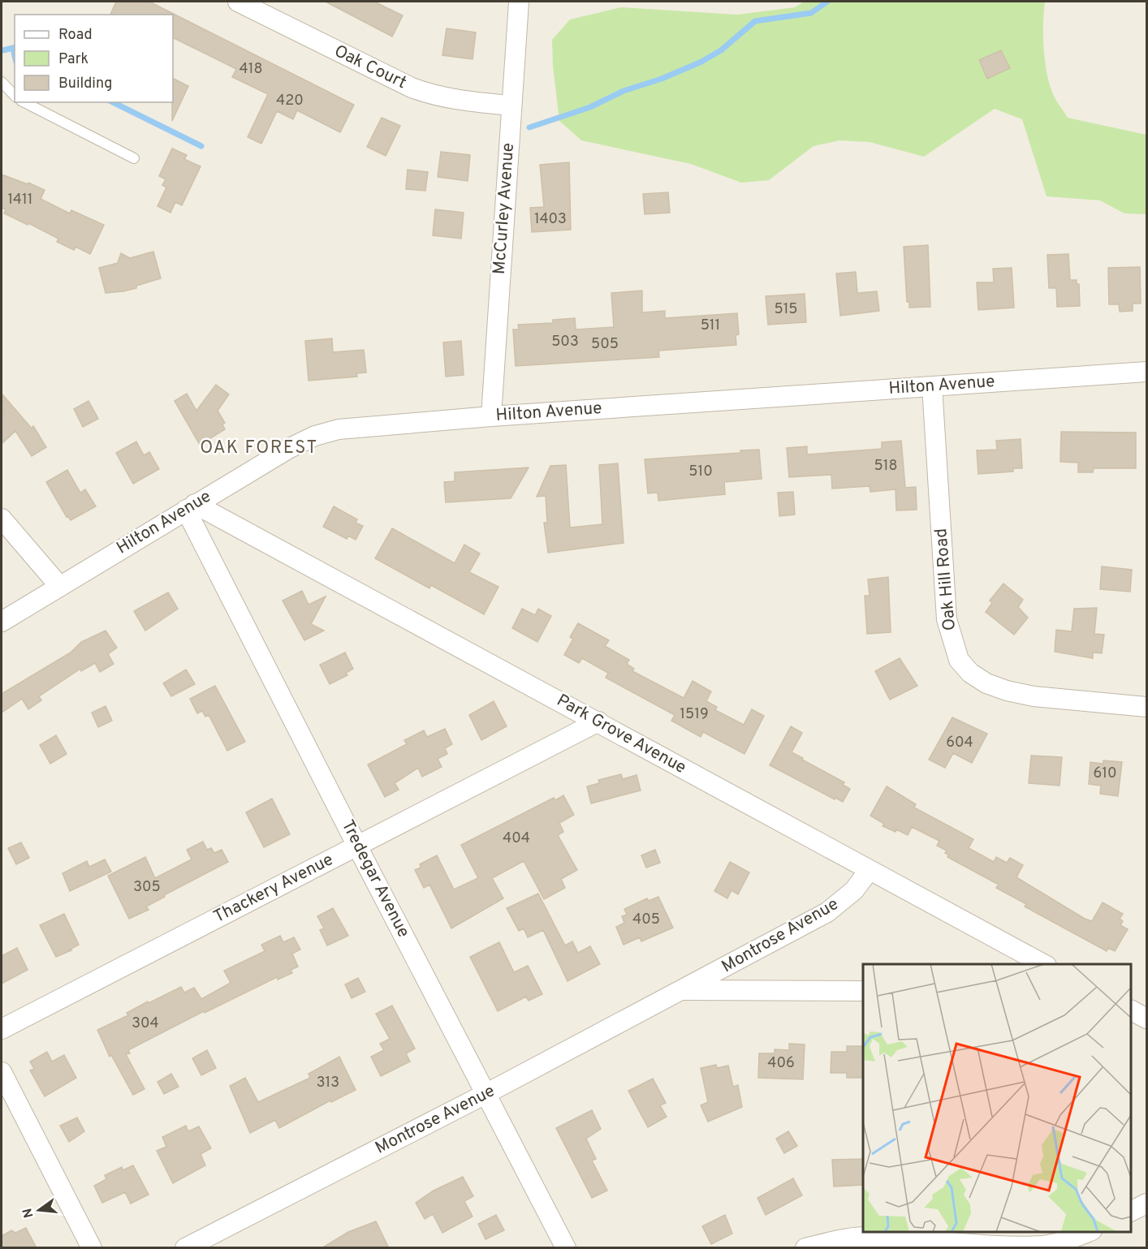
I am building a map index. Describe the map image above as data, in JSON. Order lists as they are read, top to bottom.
{
  "streets": {
    "street": [
      "Oak Court",
      "McCurley Avenue",
      "Hilton Avenue",
      "Oak Hill Road",
      "Park Grove Avenue",
      "Tredegar Avenue",
      "Thackery Avenue",
      "Montrose Avenue"
    ]
  },
  "crossings": [
    ["Oak Court", "McCurley Avenue"],
    ["McCurley Avenue", "Hilton Avenue"],
    ["Hilton Avenue", "Oak Hill Road"],
    ["Hilton Avenue", "Park Grove Avenue"],
    ["Hilton Avenue", "Tredegar Avenue"],
    ["Park Grove Avenue", "Tredegar Avenue"],
    ["Park Grove Avenue", "Thackery Avenue"],
    ["Park Grove Avenue", "Montrose Avenue"],
    ["Tredegar Avenue", "Thackery Avenue"],
    ["Tredegar Avenue", "Montrose Avenue"]
  ],
  "districts": ["OAK FOREST"],
  "house_numbers": [
    "418",
    "420",
    "1411",
    "1403",
    "515",
    "511",
    "503",
    "505",
    "518",
    "510",
    "1519",
    "604",
    "610",
    "404",
    "305",
    "405",
    "304",
    "406",
    "313"
  ],
  "legend": ["Road", "Park", "Building"],
  "north": "left"
}
